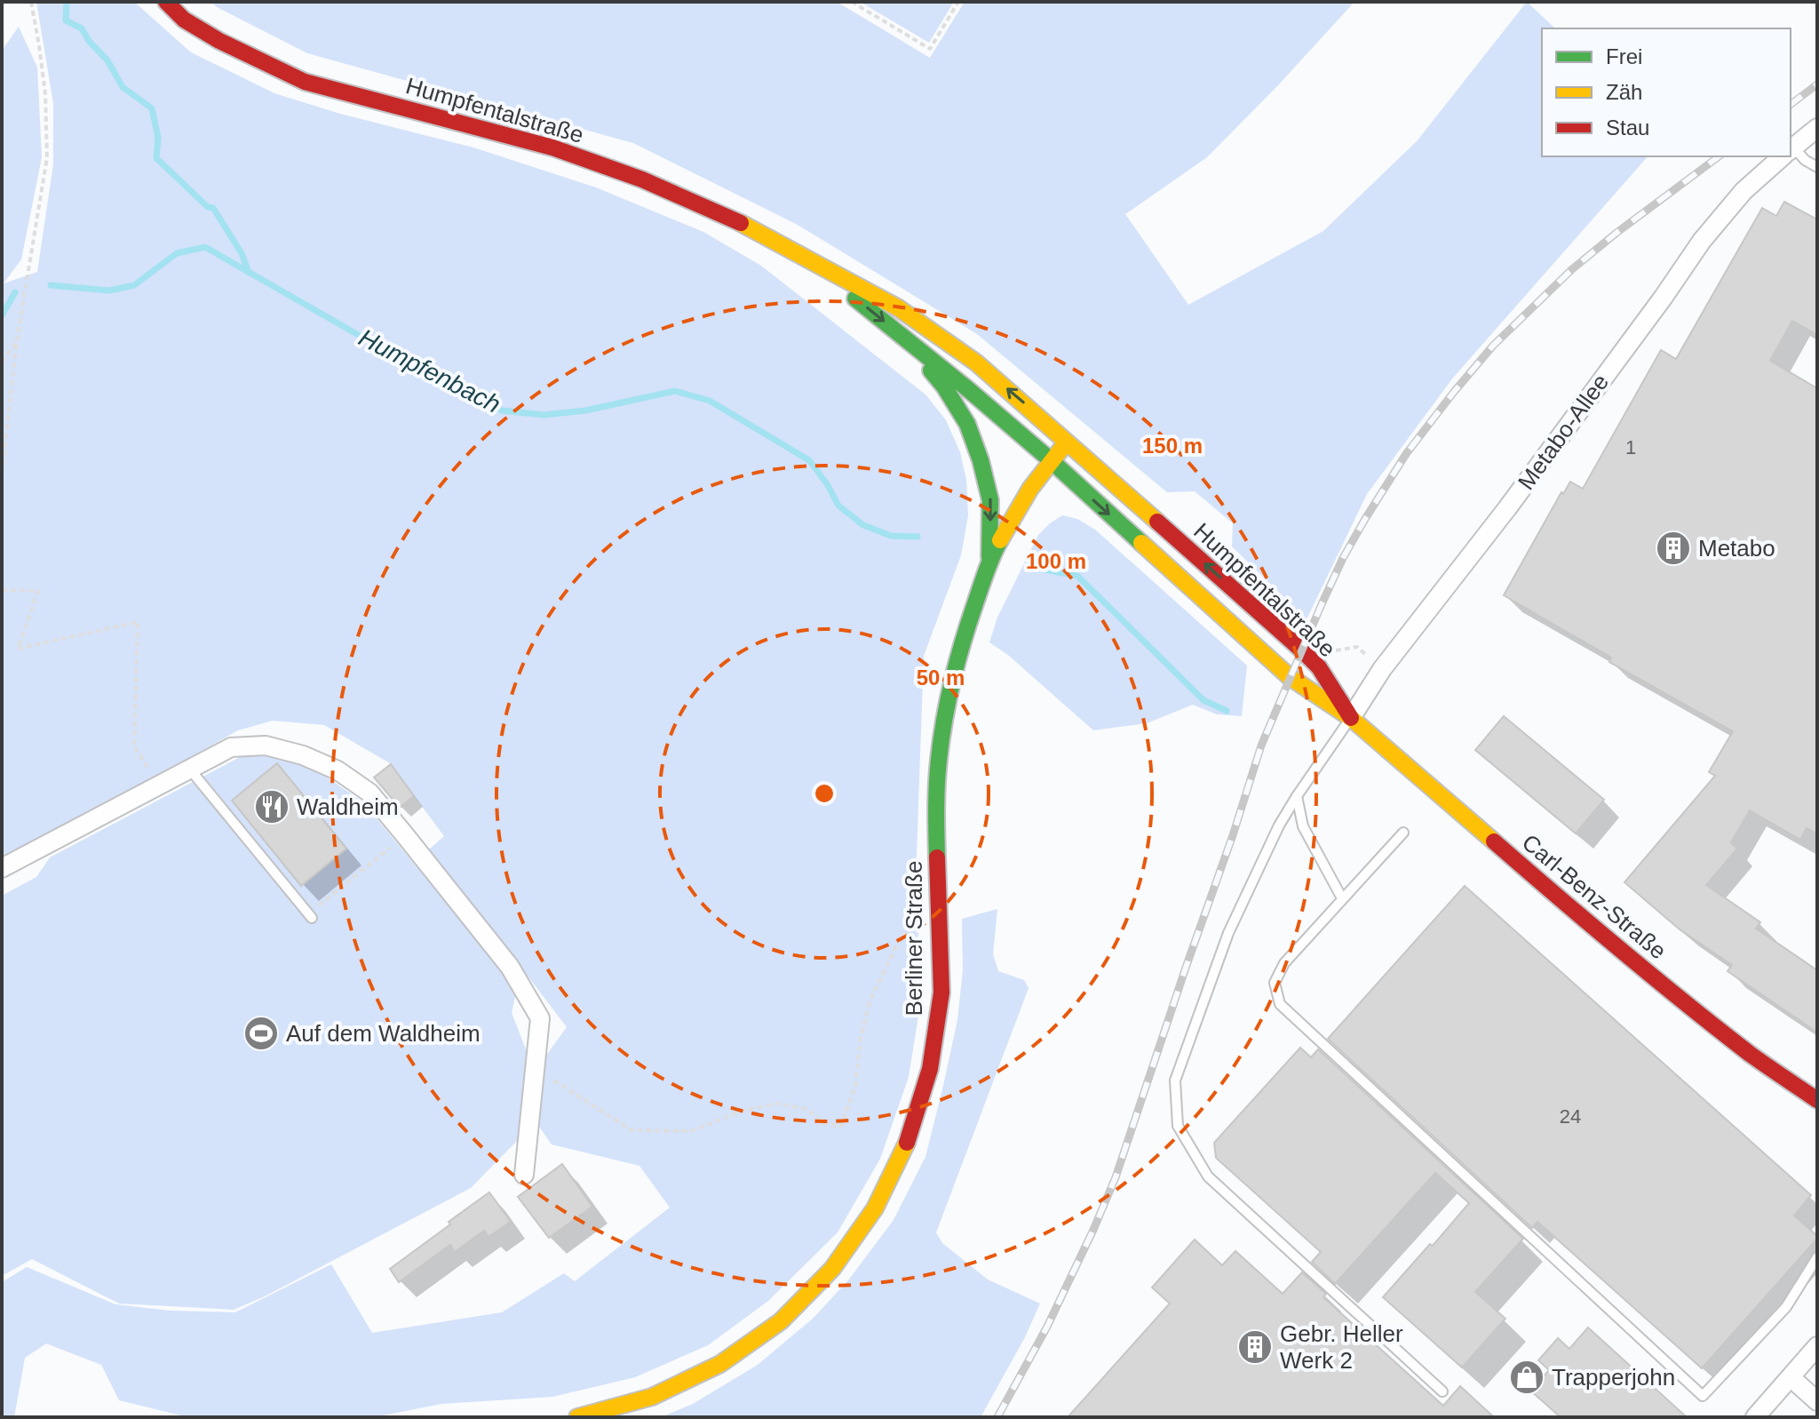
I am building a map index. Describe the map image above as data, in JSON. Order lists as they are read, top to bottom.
{
  "streets": {
    "street": [
      "Humpfentalstraße",
      "Metabo-Allee",
      "Carl-Benz-Straße",
      "Berliner Straße"
    ]
  },
  "crossings": [
    ["Humpfentalstraße", "Metabo-Allee"],
    ["Humpfentalstraße", "Carl-Benz-Straße"],
    ["Humpfentalstraße", "Berliner Straße"],
    ["Metabo-Allee", "Carl-Benz-Straße"]
  ],
  "water": ["Humpfenbach"],
  "places": {
    "building": ["Metabo", "Gebr. Heller Werk 2"],
    "restaurant": ["Waldheim"],
    "sports": ["Auf dem Waldheim"],
    "shop": ["Trapperjohn"]
  },
  "house_numbers": ["1", "24"],
  "legend": ["Frei", "Zäh", "Stau"],
  "rings": ["150 m", "100 m", "50 m"]
}
